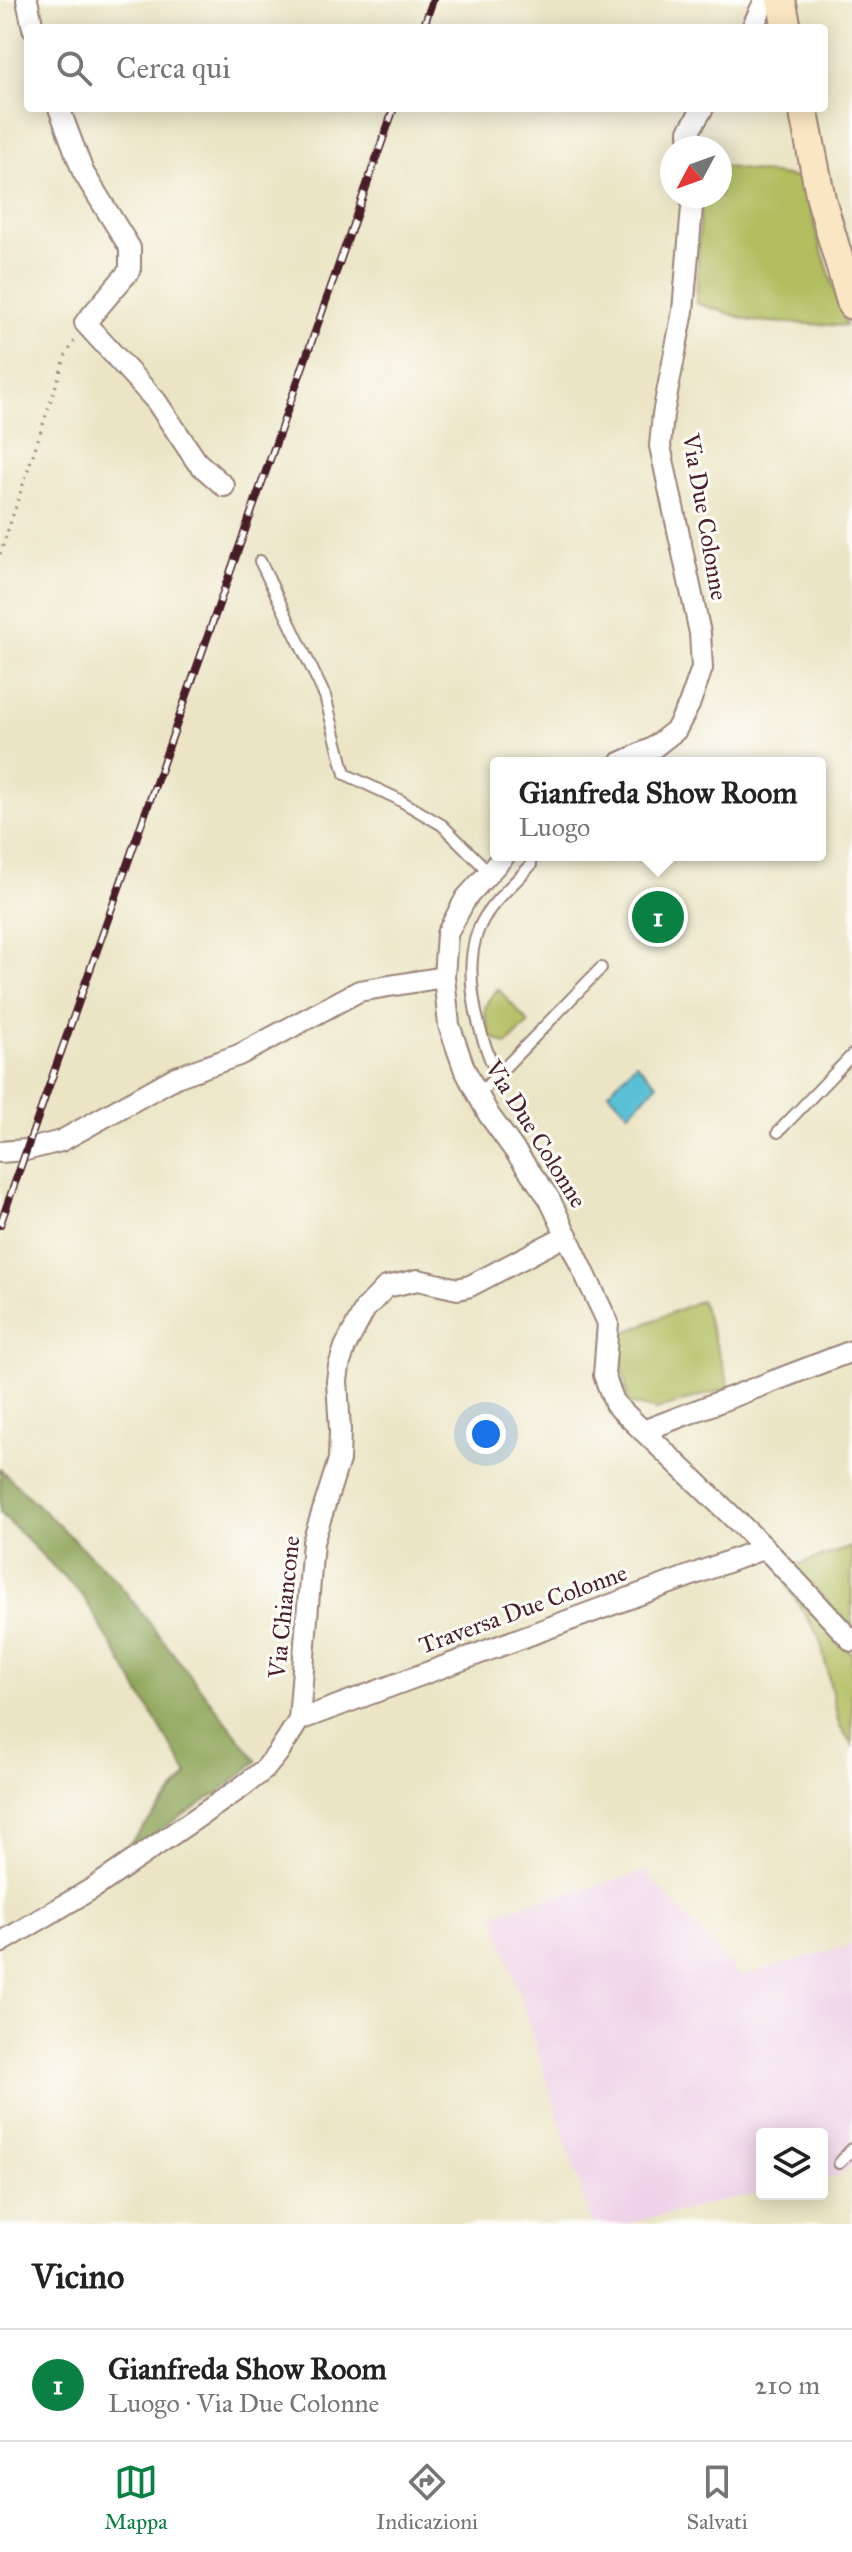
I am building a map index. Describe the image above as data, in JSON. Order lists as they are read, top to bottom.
{
  "streets": {
    "street": ["Via Due Colonne", "Via Chiancone", "Traversa Due Colonne"]
  },
  "crossings": [
    ["Via Due Colonne", "Via Chiancone"],
    ["Via Due Colonne", "Traversa Due Colonne"],
    ["Via Chiancone", "Traversa Due Colonne"]
  ],
  "north": "bottom left",
  "page": {
    "search": "Cerca qui",
    "popup": ["Gianfreda Show Room", "Luogo"],
    "pins": "1",
    "heading": "Vicino",
    "list": [
      {
        "mark": "1",
        "name": "Gianfreda Show Room",
        "note": "Luogo · Via Due Colonne",
        "value": "210 m"
      }
    ],
    "nav": ["Mappa", "Indicazioni", "Salvati"]
  }
}
